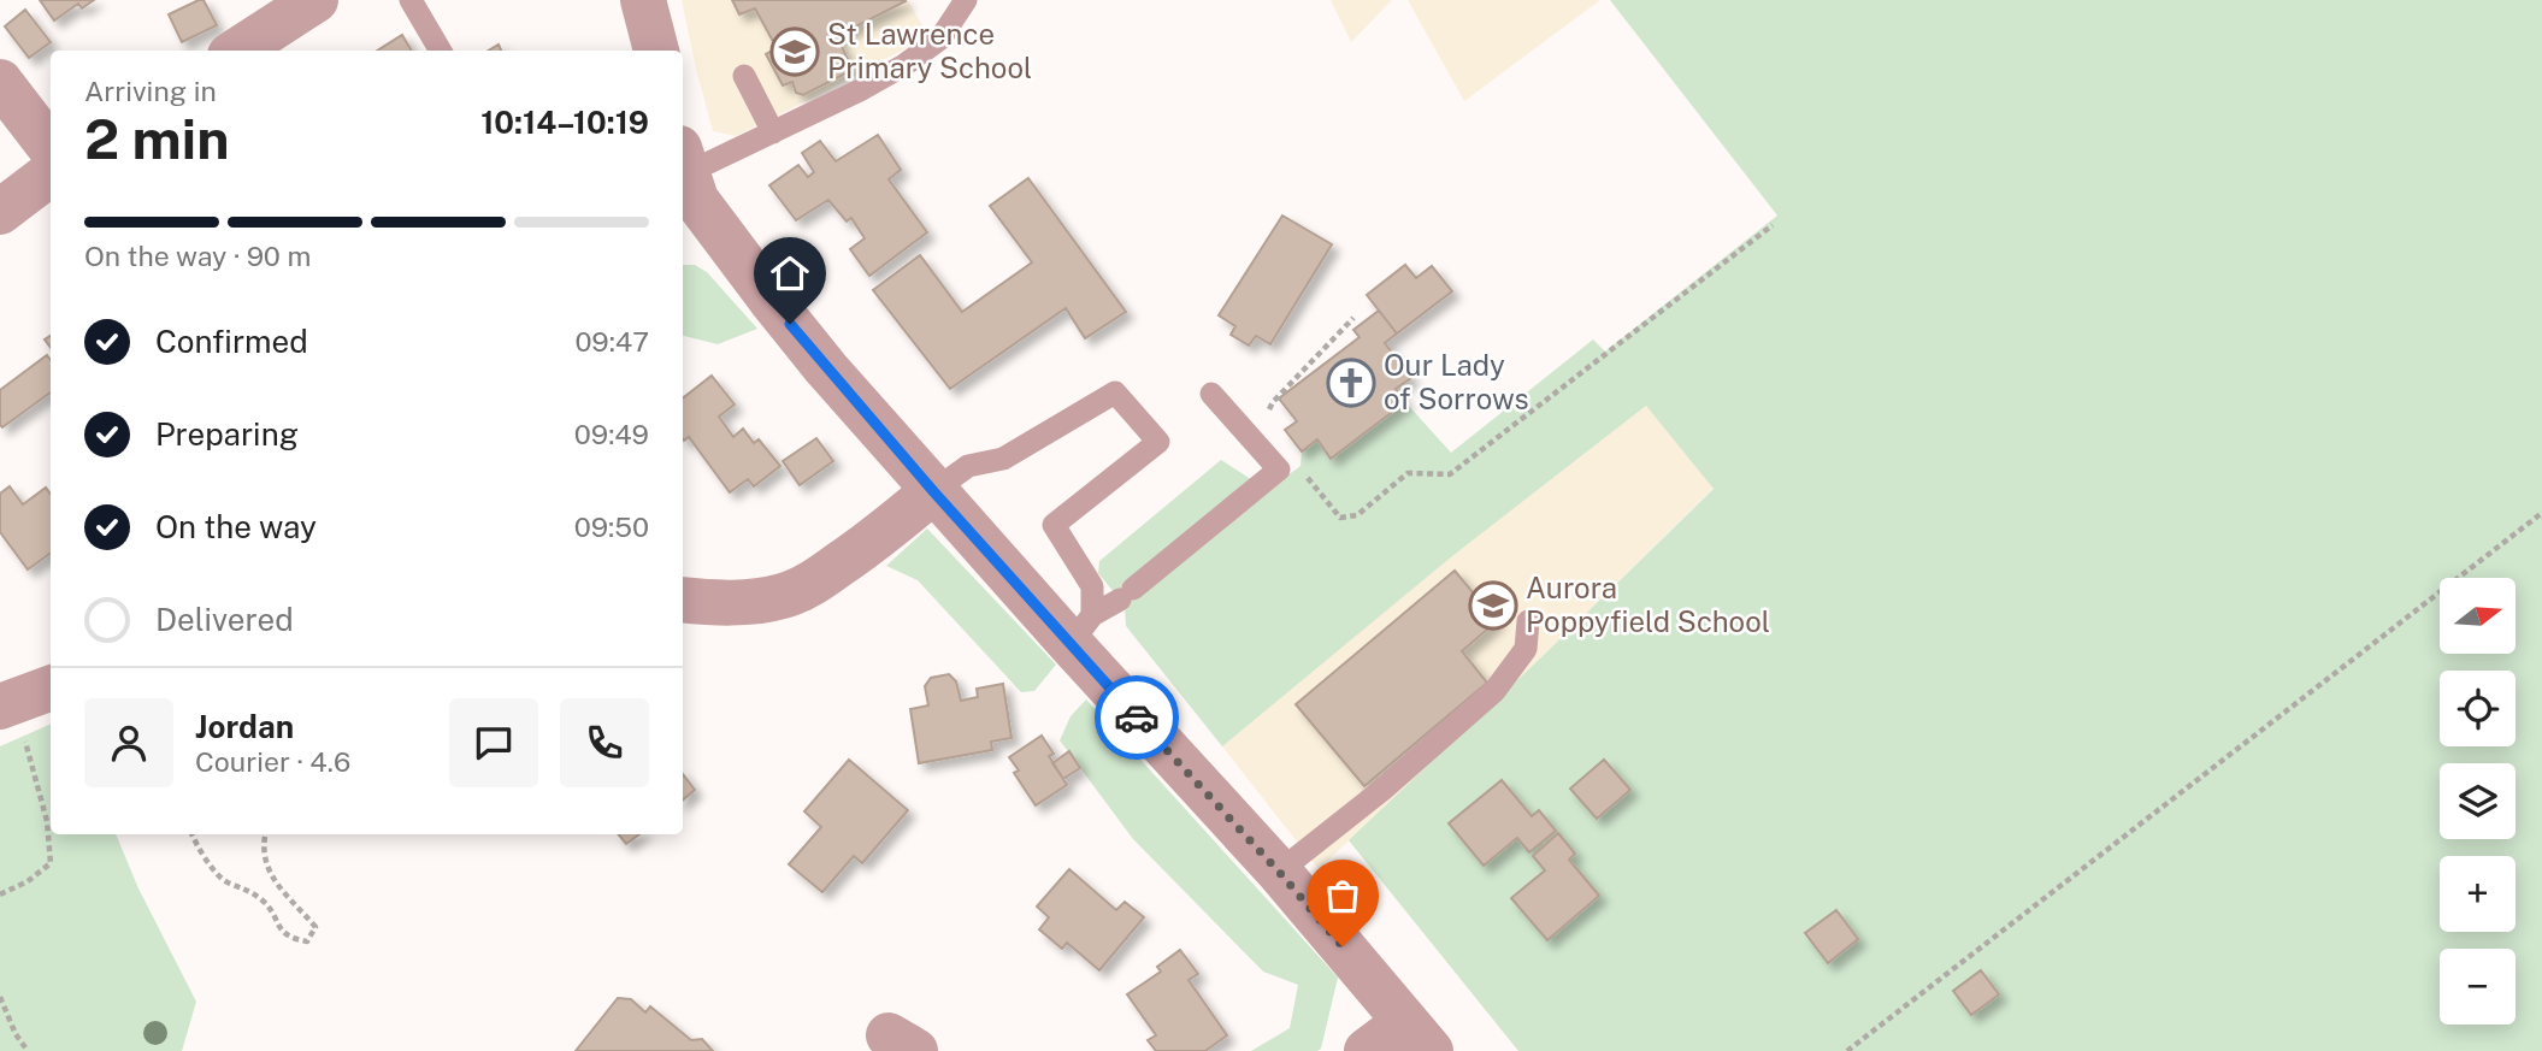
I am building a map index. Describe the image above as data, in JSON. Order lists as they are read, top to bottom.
{
  "places": {
    "school or university": ["St Lawrence Primary School", "Aurora Poppyfield School"],
    "church": ["Our Lady of Sorrows"]
  },
  "north": "right",
  "page": {
    "heading": ["2 min", "Arriving in", "10:14–10:19"],
    "panel": ["Jordan", "Courier · 4.6"],
    "bar": "On the way · 90 m",
    "list": [
      ["Confirmed", "09:47"],
      ["Preparing", "09:49"],
      ["On the way", "09:50"],
      "Delivered"
    ],
    "map_buttons": ["+", "−"]
  }
}
